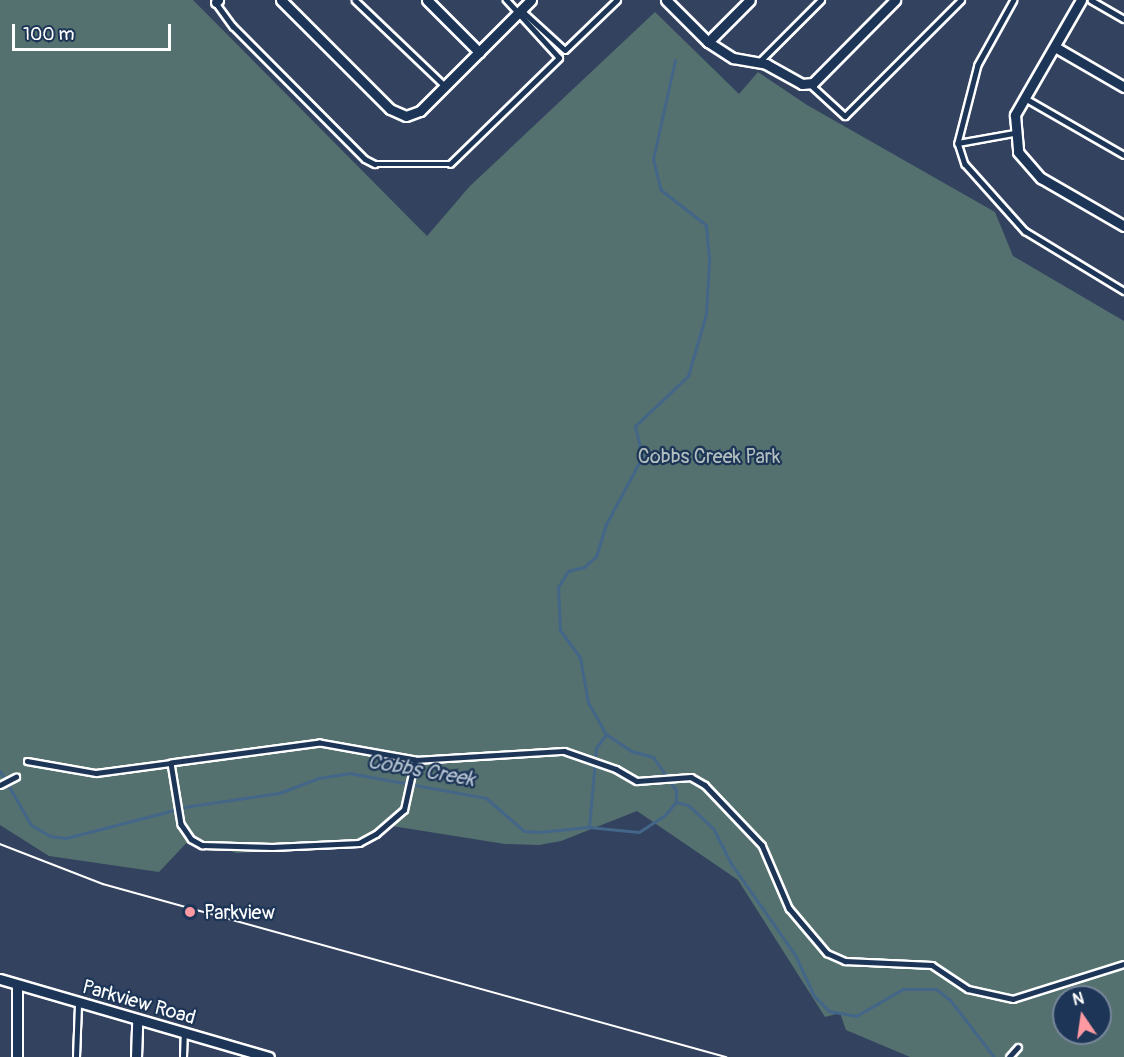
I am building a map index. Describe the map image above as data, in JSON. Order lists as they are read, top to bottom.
{
  "streets": {
    "street": ["Parkview Road"]
  },
  "water": ["Cobbs Creek"],
  "parks": ["Cobbs Creek Park"],
  "places": ["Parkview"],
  "scale_bar": "100 m",
  "north": "top"
}
